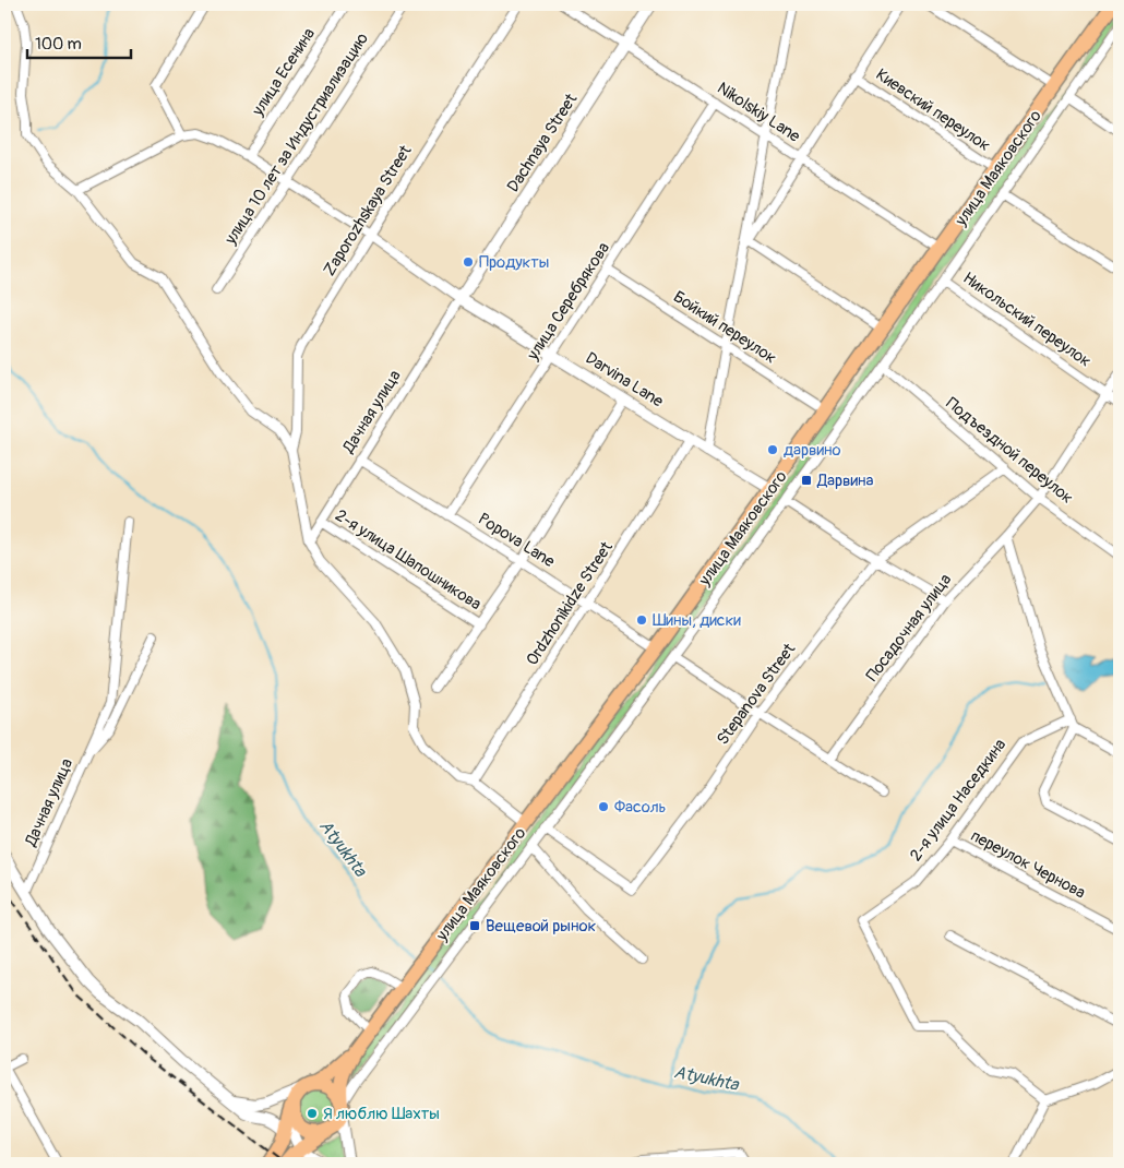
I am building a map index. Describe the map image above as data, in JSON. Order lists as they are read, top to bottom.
{
  "streets": {
    "main road": ["улица Маяковского"],
    "street": [
      "улица Есенина",
      "Киевский переулок",
      "Nikolskiy Lane",
      "улица 10 лет за Индустриализацию",
      "Dachnaya Street",
      "Zaporozhskaya Street",
      "улица Серебрякова",
      "Никольский переулок",
      "Бойкий переулок",
      "Darvina Lane",
      "Дачная улица",
      "Подъездной переулок",
      "Popova Lane",
      "2-я улица Шапошникова",
      "Ordzhonikidze Street",
      "Посадочная улица",
      "Stepanova Street",
      "2-я улица Наседкина",
      "переулок Чернова"
    ]
  },
  "crossings": [
    ["Киевский переулок", "улица Маяковского"],
    ["Nikolskiy Lane", "Dachnaya Street"],
    ["Nikolskiy Lane", "улица Маяковского"],
    ["Nikolskiy Lane", "улица Серебрякова"],
    ["Dachnaya Street", "Darvina Lane"],
    ["Dachnaya Street", "Дачная улица"],
    ["улица Маяковского", "Никольский переулок"],
    ["улица Маяковского", "Бойкий переулок"],
    ["улица Маяковского", "Darvina Lane"],
    ["улица Маяковского", "Подъездной переулок"],
    ["улица Маяковского", "Popova Lane"],
    ["улица Маяковского", "Stepanova Street"],
    ["улица Серебрякова", "Бойкий переулок"],
    ["улица Серебрякова", "Darvina Lane"],
    ["улица Серебрякова", "Popova Lane"],
    ["Darvina Lane", "Дачная улица"],
    ["Darvina Lane", "Ordzhonikidze Street"],
    ["Дачная улица", "Popova Lane"],
    ["Дачная улица", "2-я улица Шапошникова"],
    ["Подъездной переулок", "Посадочная улица"],
    ["Подъездной переулок", "Stepanova Street"],
    ["Popova Lane", "Ordzhonikidze Street"],
    ["2-я улица Наседкина", "переулок Чернова"]
  ],
  "water": ["Atyukhta"],
  "places": {
    "other": [
      "Продукты",
      "дарвино",
      "Шины, диски",
      "Фасоль",
      "Я люблю Шахты"
    ],
    "transit": ["Дарвина", "Вещевой рынок"]
  },
  "scale_bar": "100 m"
}
